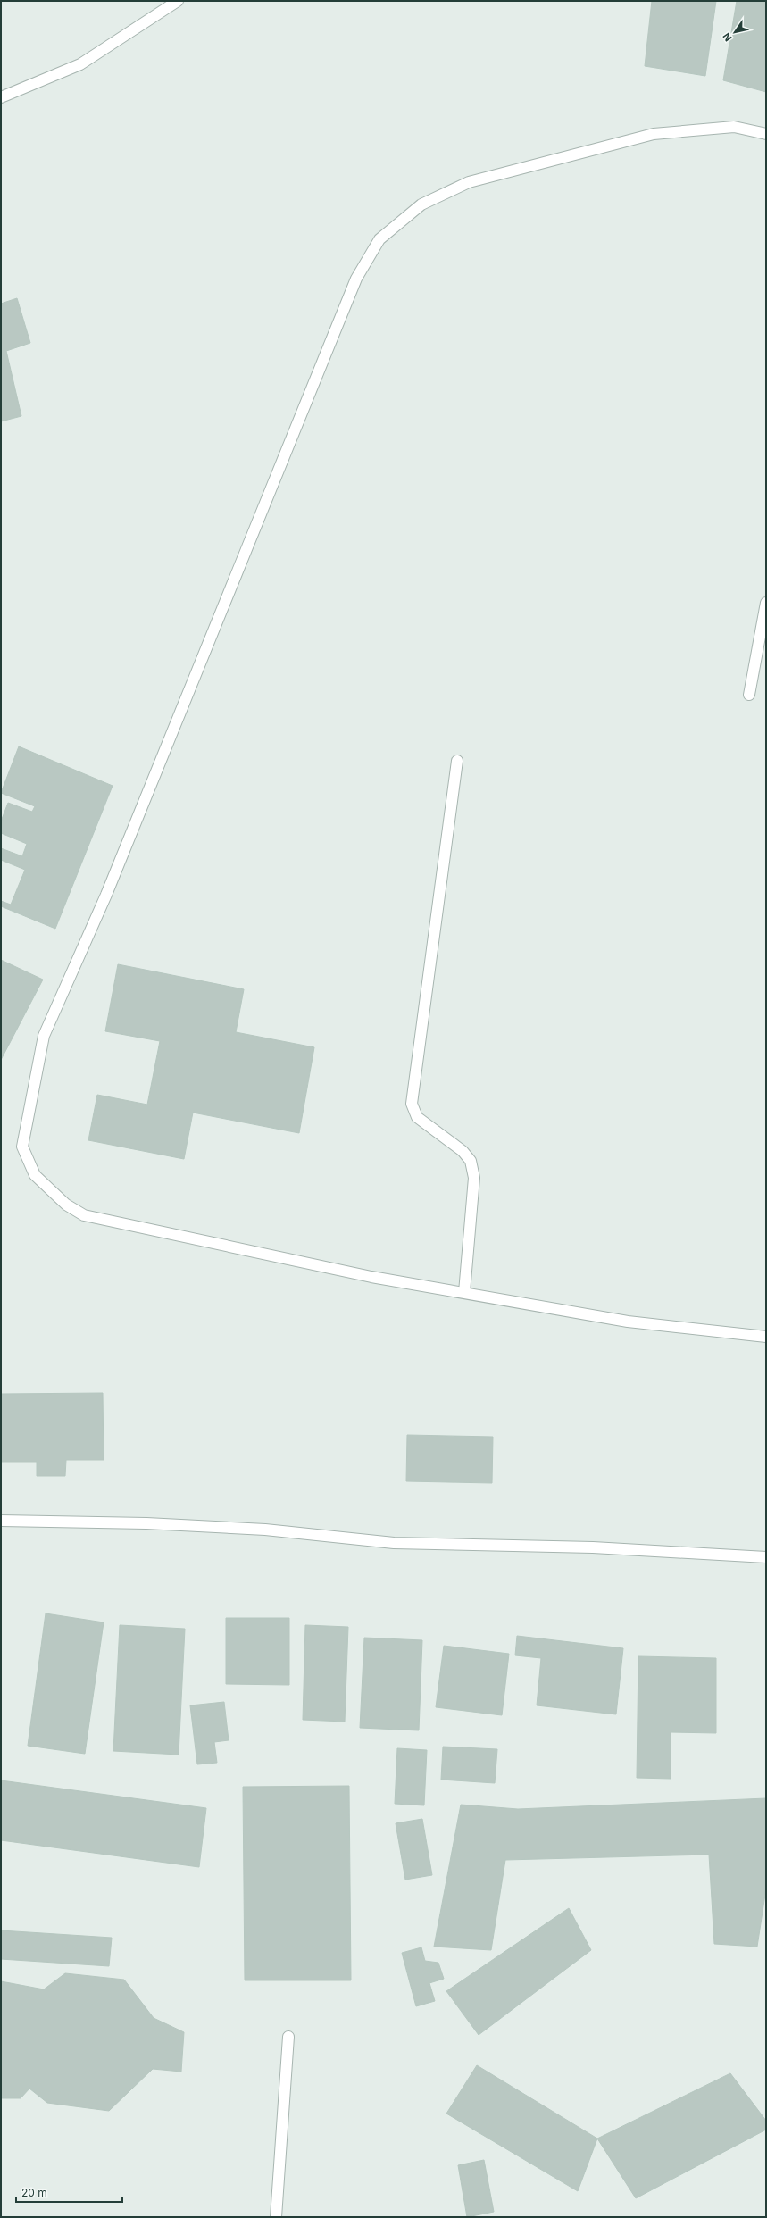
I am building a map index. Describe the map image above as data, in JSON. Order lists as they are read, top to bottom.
{
  "scale_bar": "20 m",
  "north": "bottom left"
}
